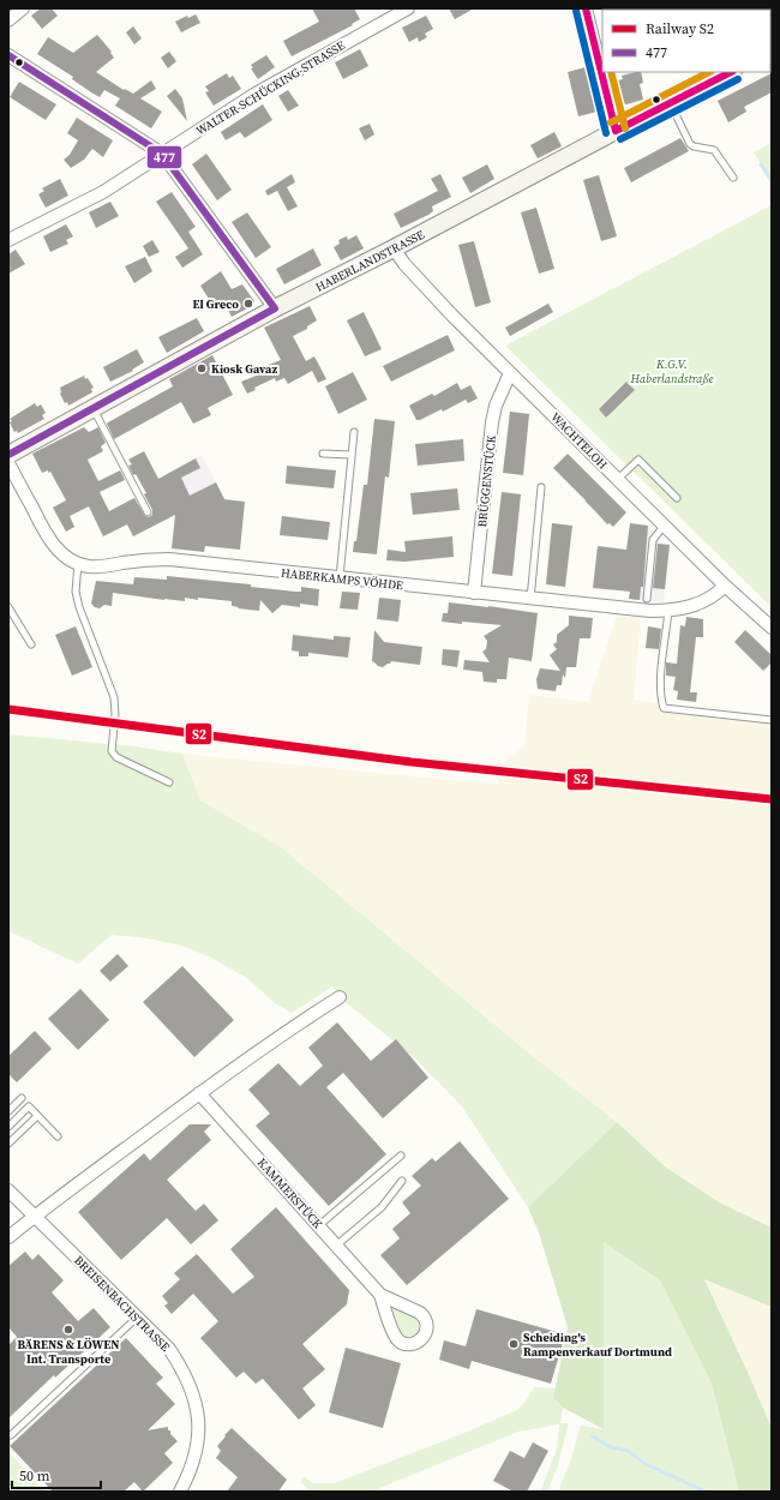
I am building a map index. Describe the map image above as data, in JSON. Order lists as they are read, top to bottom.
{
  "streets": {
    "street": [
      "WALTER-SCHÜCKING-STRASSE",
      "HABERLANDSTRASSE",
      "WACHTELOH",
      "BRÜGGENSTÜCK",
      "HABERKAMPS VÖHDE",
      "KAMMERSTÜCK",
      "BREISENBACHSTRASSE"
    ]
  },
  "crossings": [
    ["HABERLANDSTRASSE", "WACHTELOH"],
    ["WACHTELOH", "BRÜGGENSTÜCK"],
    ["WACHTELOH", "HABERKAMPS VÖHDE"],
    ["BRÜGGENSTÜCK", "HABERKAMPS VÖHDE"]
  ],
  "parks": ["K.G.V. Haberlandstraße"],
  "places": [
    "El Greco",
    "Kiosk Gavaz",
    "BÄRENS & LÖWEN Int. Transporte",
    "Scheiding's Rampenverkauf Dortmund"
  ],
  "lines": ["transit line 477", "rail line S2"],
  "legend": ["Railway S2", "477"],
  "scale_bar": "50 m"
}
